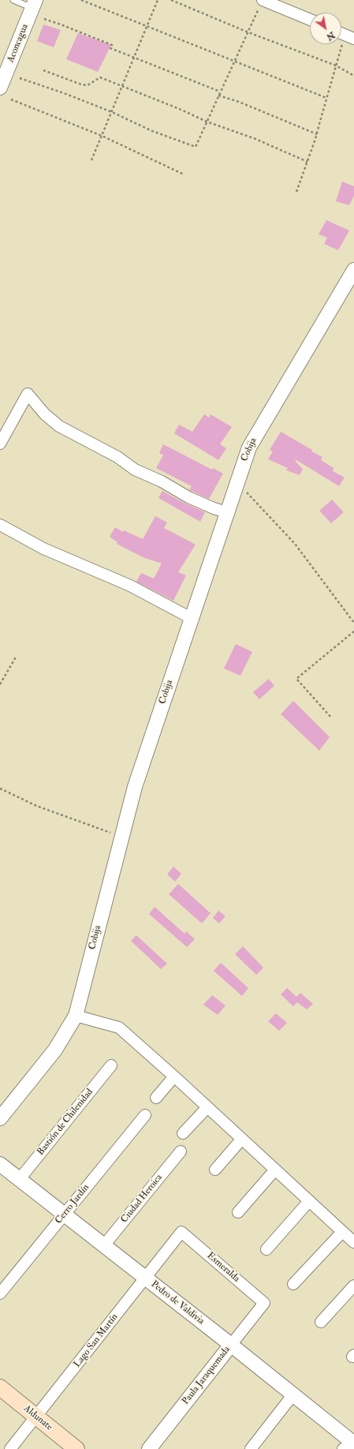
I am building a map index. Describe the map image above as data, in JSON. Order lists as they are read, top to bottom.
{
  "streets": {
    "main road": ["Aldunate"],
    "street": [
      "Aconcagua",
      "Cobija",
      "Bastión de Chilenidad",
      "Ciudad Heroica",
      "Cerro Jardín",
      "Esmeralda",
      "Pedro de Valdivia",
      "Lago San Martín",
      "Paula Jaraquemada"
    ]
  },
  "crossings": [
    ["Bastión de Chilenidad", "Pedro de Valdivia"],
    ["Ciudad Heroica", "Pedro de Valdivia"],
    ["Cerro Jardín", "Pedro de Valdivia"],
    ["Esmeralda", "Lago San Martín"],
    ["Esmeralda", "Paula Jaraquemada"],
    ["Pedro de Valdivia", "Lago San Martín"],
    ["Pedro de Valdivia", "Paula Jaraquemada"],
    ["Lago San Martín", "Aldunate"]
  ],
  "north": "bottom right"
}
